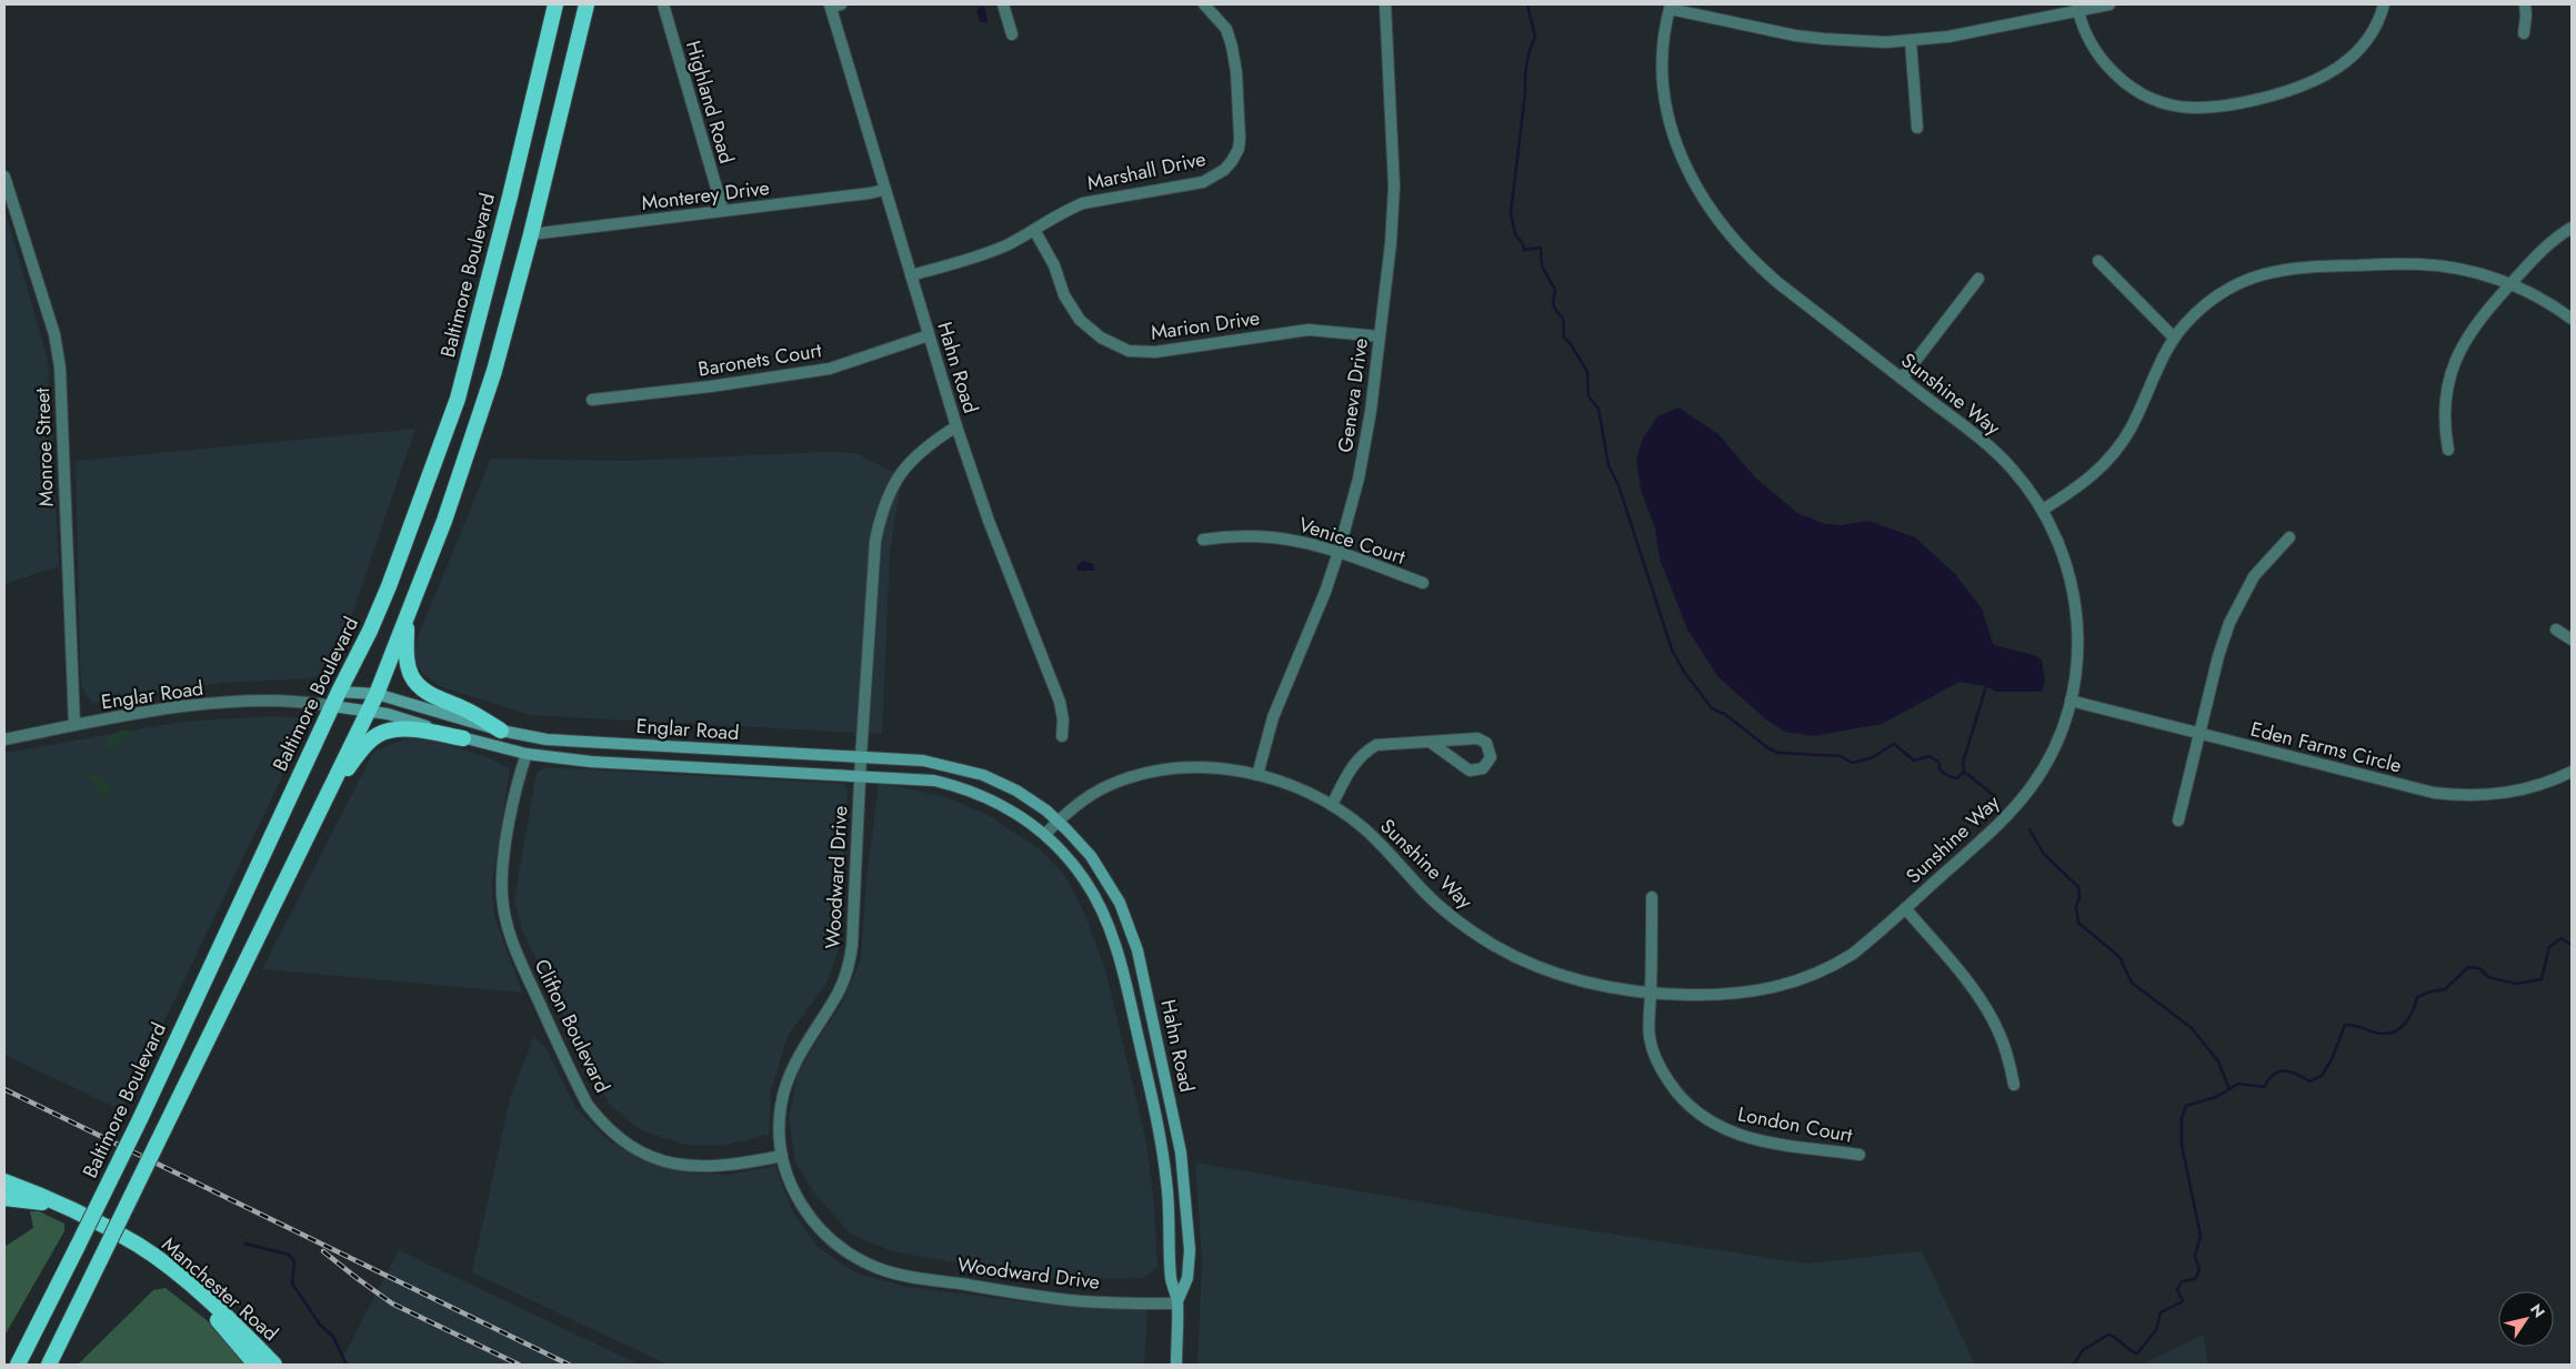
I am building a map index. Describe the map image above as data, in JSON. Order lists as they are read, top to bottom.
{
  "streets": {
    "highway": ["Baltimore Boulevard", "Manchester Road"],
    "main road": ["Hahn Road", "Englar Road"],
    "street": [
      "Highland Road",
      "Marshall Drive",
      "Monterey Drive",
      "Marion Drive",
      "Baronets Court",
      "Sunshine Way",
      "Geneva Drive",
      "Monroe Street",
      "Venice Court",
      "Eden Farms Circle",
      "Woodward Drive",
      "Clifton Boulevard",
      "London Court"
    ]
  },
  "crossings": [
    ["Highland Road", "Monterey Drive"],
    ["Marshall Drive", "Marion Drive"],
    ["Marshall Drive", "Hahn Road"],
    ["Monterey Drive", "Hahn Road"],
    ["Baltimore Boulevard", "Englar Road"],
    ["Marion Drive", "Geneva Drive"],
    ["Baronets Court", "Hahn Road"],
    ["Hahn Road", "Sunshine Way"],
    ["Hahn Road", "Englar Road"],
    ["Hahn Road", "Woodward Drive"],
    ["Sunshine Way", "Geneva Drive"],
    ["Sunshine Way", "Englar Road"],
    ["Sunshine Way", "Eden Farms Circle"],
    ["Sunshine Way", "London Court"],
    ["Geneva Drive", "Venice Court"],
    ["Monroe Street", "Englar Road"],
    ["Englar Road", "Woodward Drive"],
    ["Englar Road", "Clifton Boulevard"],
    ["Woodward Drive", "Clifton Boulevard"]
  ],
  "north": "top right"
}
